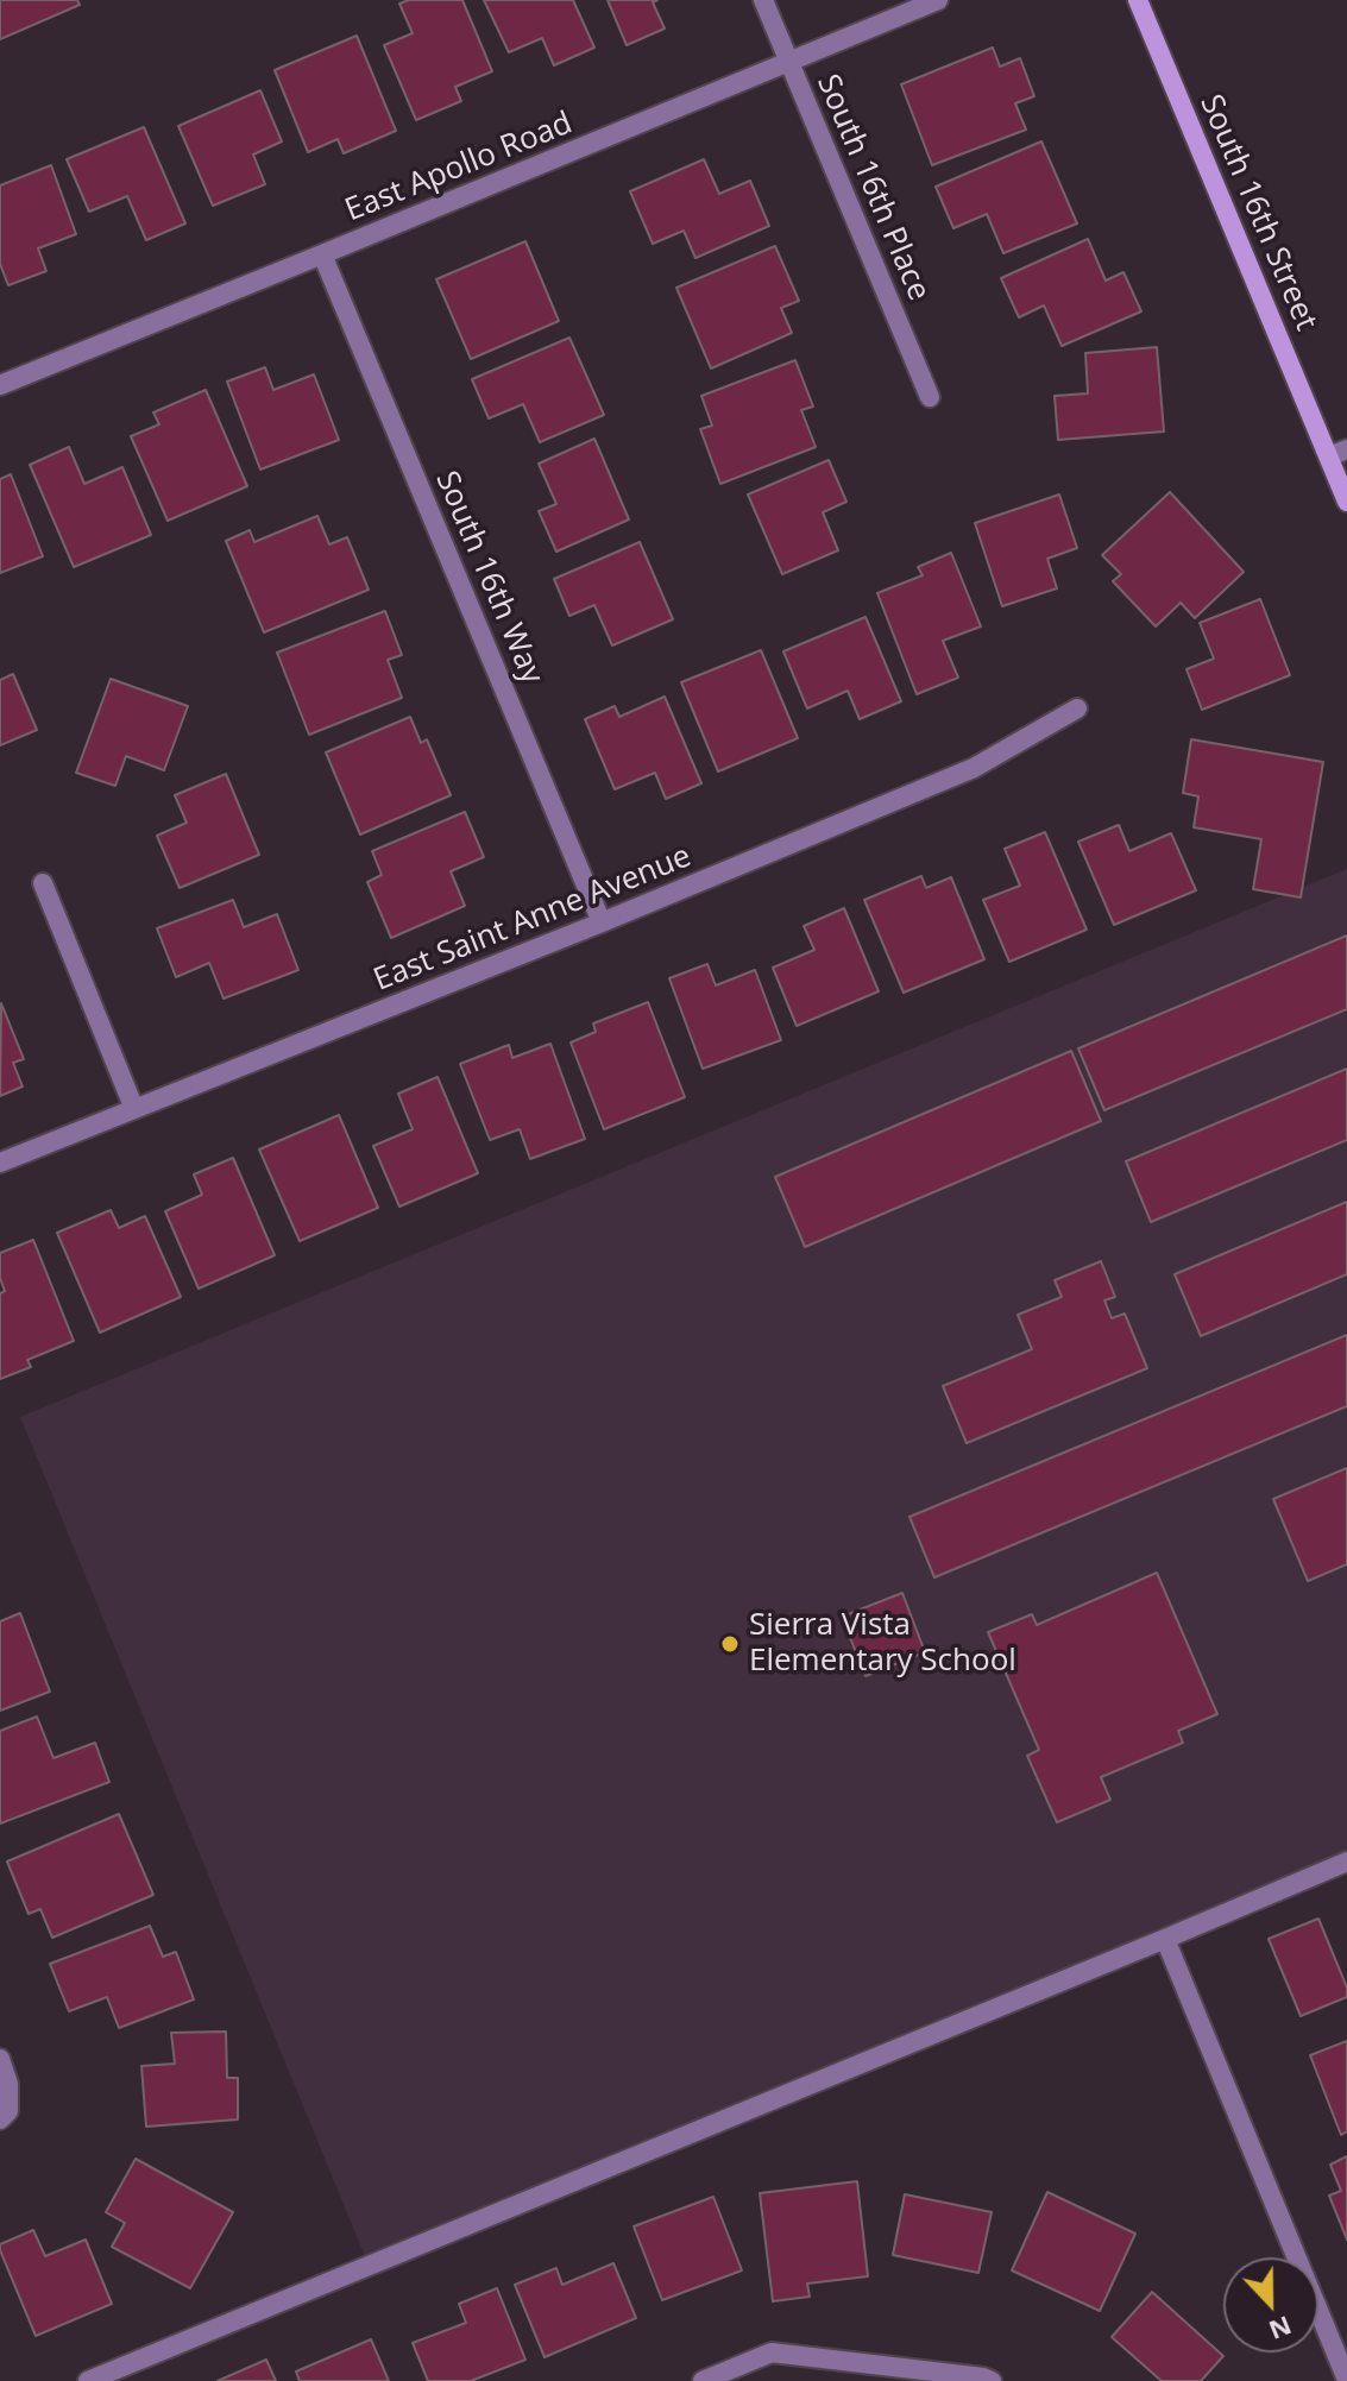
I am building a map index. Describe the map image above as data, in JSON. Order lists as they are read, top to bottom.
{
  "streets": {
    "main road": ["South 16th Street"],
    "street": [
      "East Apollo Road",
      "South 16th Place",
      "South 16th Way",
      "East Saint Anne Avenue"
    ]
  },
  "crossings": [
    ["East Apollo Road", "South 16th Place"],
    ["East Apollo Road", "South 16th Way"],
    ["South 16th Way", "East Saint Anne Avenue"]
  ],
  "places": ["Sierra Vista Elementary School"],
  "north": "bottom"
}
